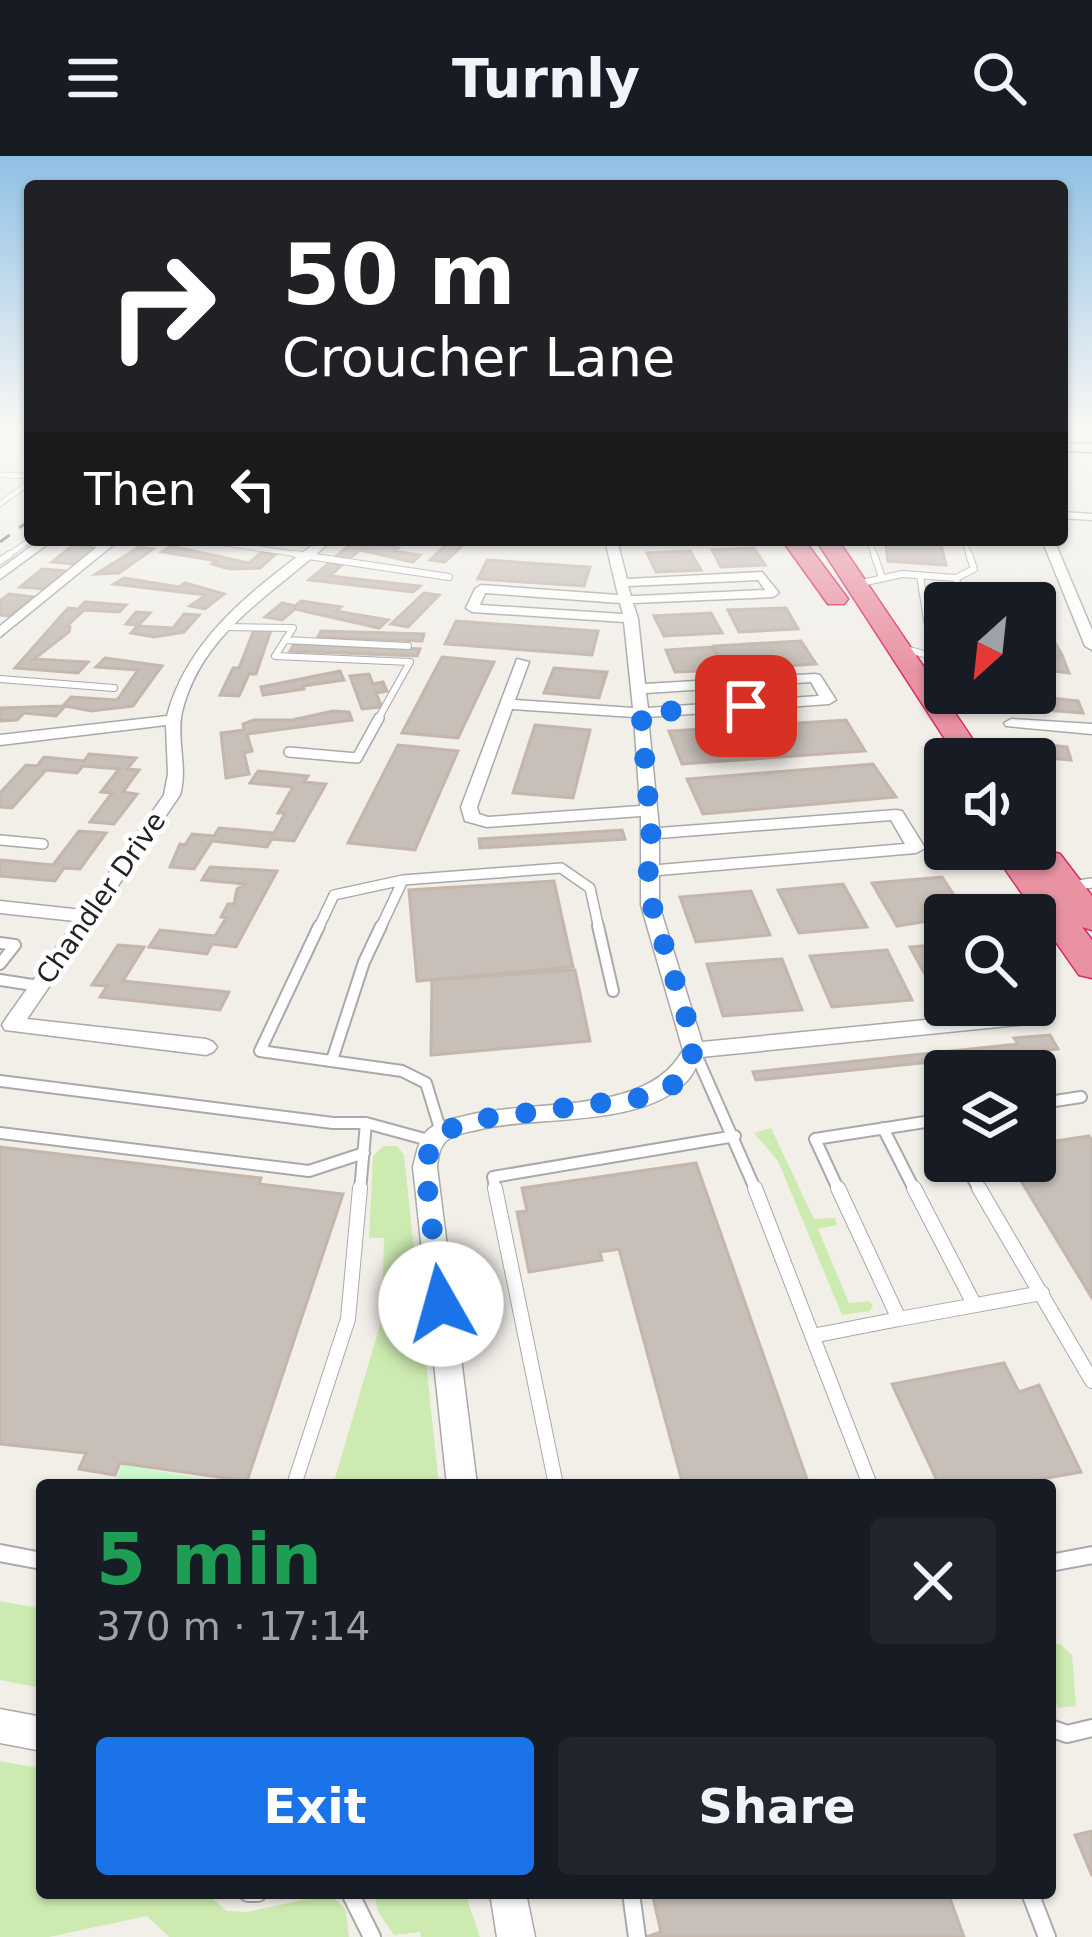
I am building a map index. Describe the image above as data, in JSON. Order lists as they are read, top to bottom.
{
  "streets": {
    "street": ["Chandler Drive"]
  },
  "north": "bottom left",
  "page": {
    "header": "Turnly",
    "turn": ["50 m", "Croucher Lane"],
    "then": "Then",
    "heading": ["5 min", "370 m · 17:14"],
    "buttons": ["Exit", "Share"]
  }
}
